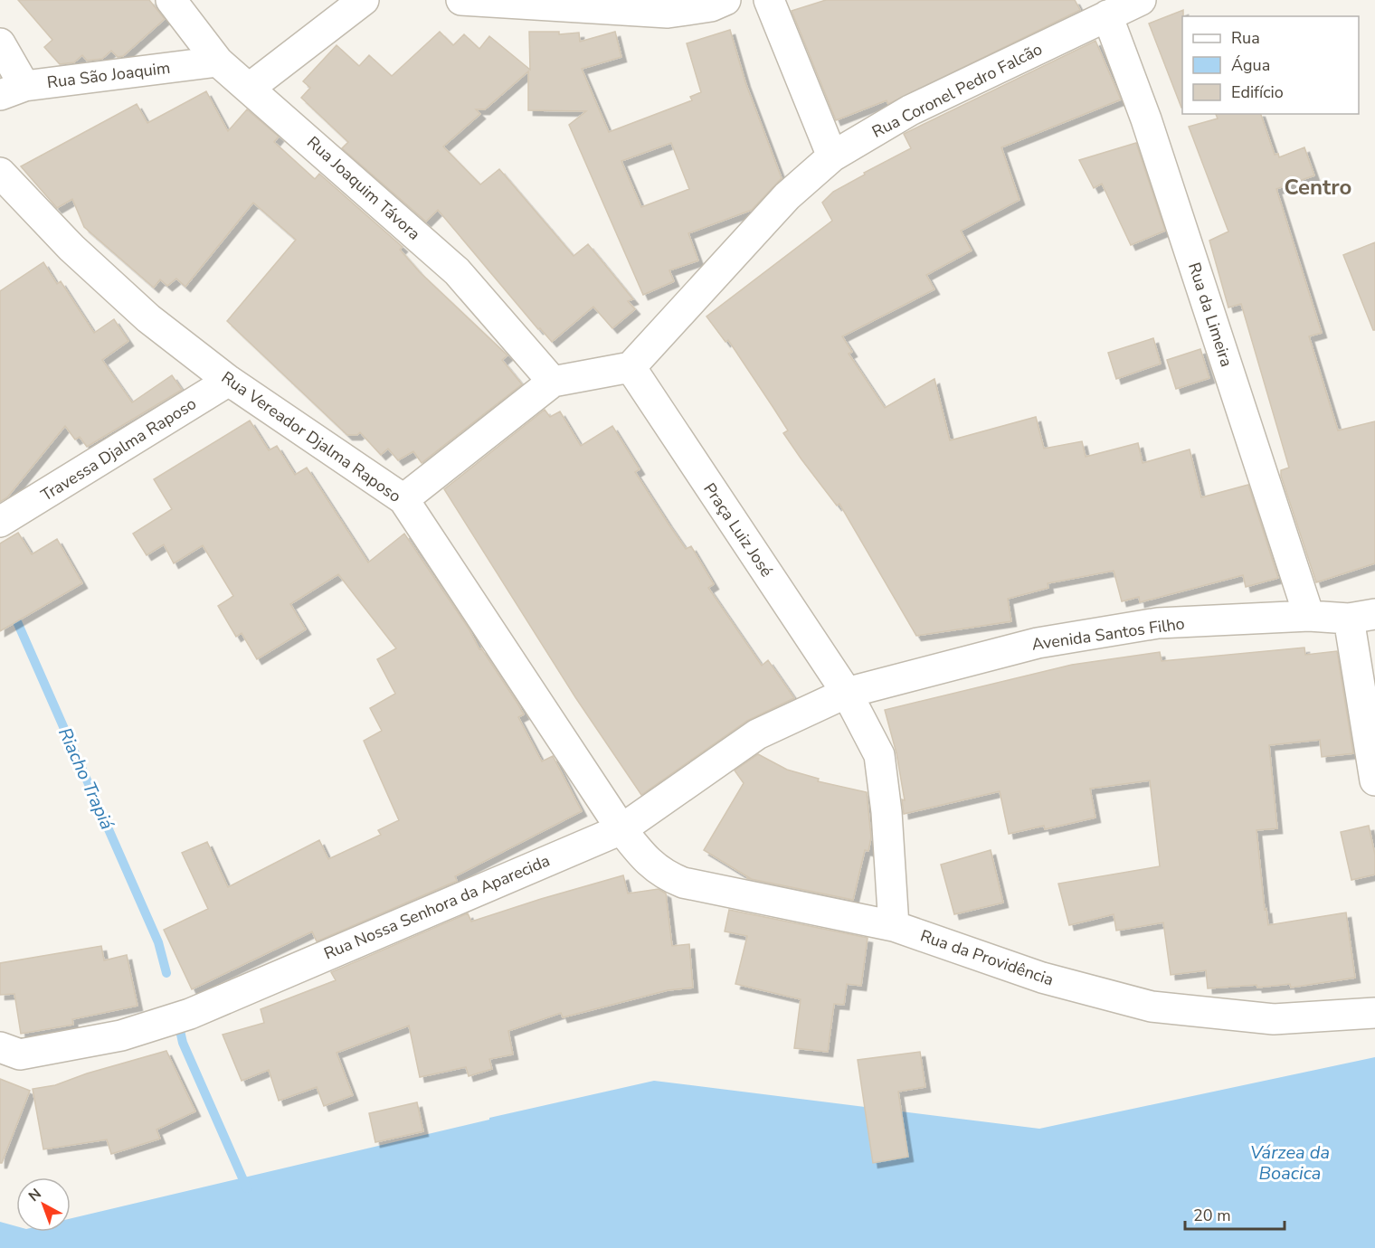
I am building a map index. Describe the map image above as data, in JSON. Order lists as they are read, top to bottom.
{
  "streets": {
    "street": [
      "Rua São Joaquim",
      "Rua Coronel Pedro Falcão",
      "Rua Joaquim Távora",
      "Rua da Limeira",
      "Rua Vereador Djalma Raposo",
      "Travessa Djalma Raposo",
      "Praça Luiz José",
      "Avenida Santos Filho",
      "Rua Nossa Senhora da Aparecida",
      "Rua da Providência"
    ]
  },
  "crossings": [
    ["Rua São Joaquim", "Rua Joaquim Távora"],
    ["Rua Coronel Pedro Falcão", "Rua da Limeira"],
    ["Rua Coronel Pedro Falcão", "Praça Luiz José"],
    ["Rua da Limeira", "Avenida Santos Filho"],
    ["Rua Vereador Djalma Raposo", "Travessa Djalma Raposo"],
    ["Rua Vereador Djalma Raposo", "Rua Nossa Senhora da Aparecida"],
    ["Rua Vereador Djalma Raposo", "Rua da Providência"],
    ["Praça Luiz José", "Avenida Santos Filho"],
    ["Praça Luiz José", "Rua Nossa Senhora da Aparecida"],
    ["Praça Luiz José", "Rua da Providência"],
    ["Avenida Santos Filho", "Rua Nossa Senhora da Aparecida"],
    ["Rua Nossa Senhora da Aparecida", "Rua da Providência"]
  ],
  "districts": ["Centro"],
  "water": ["Riacho Trapiá", "Várzea da Boacica"],
  "legend": ["Rua", "Água", "Edifício"],
  "scale_bar": "20 m",
  "north": "top left"
}
